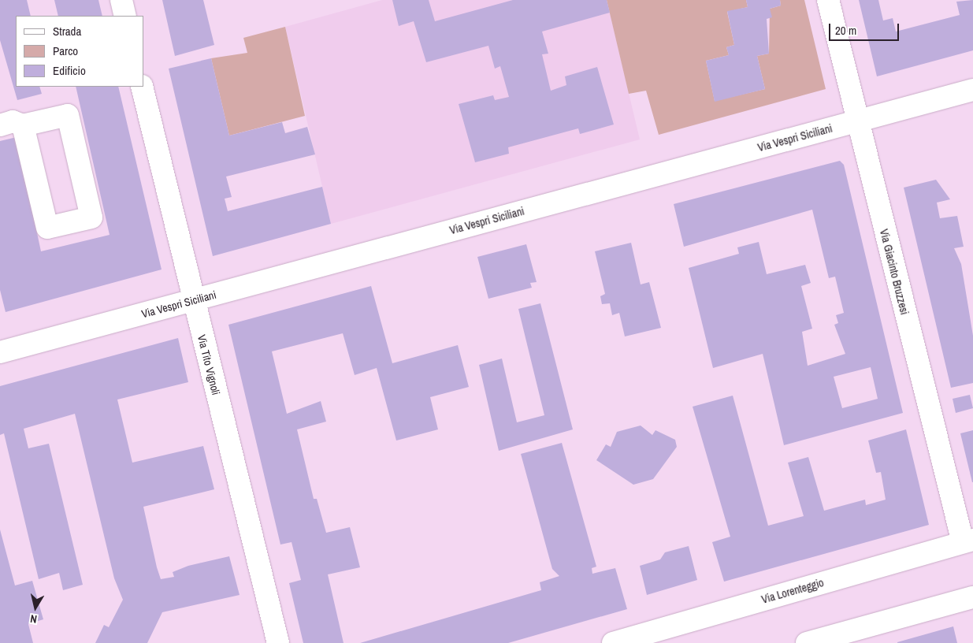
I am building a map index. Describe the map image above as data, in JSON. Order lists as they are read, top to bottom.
{
  "streets": {
    "street": [
      "Via Vespri Siciliani",
      "Via Giacinto Bruzzesi",
      "Via Tito Vignoli",
      "Via Lorenteggio"
    ]
  },
  "crossings": [
    ["Via Vespri Siciliani", "Via Giacinto Bruzzesi"],
    ["Via Vespri Siciliani", "Via Tito Vignoli"],
    ["Via Giacinto Bruzzesi", "Via Lorenteggio"]
  ],
  "legend": ["Strada", "Parco", "Edificio"],
  "scale_bar": "20 m",
  "north": "bottom"
}
